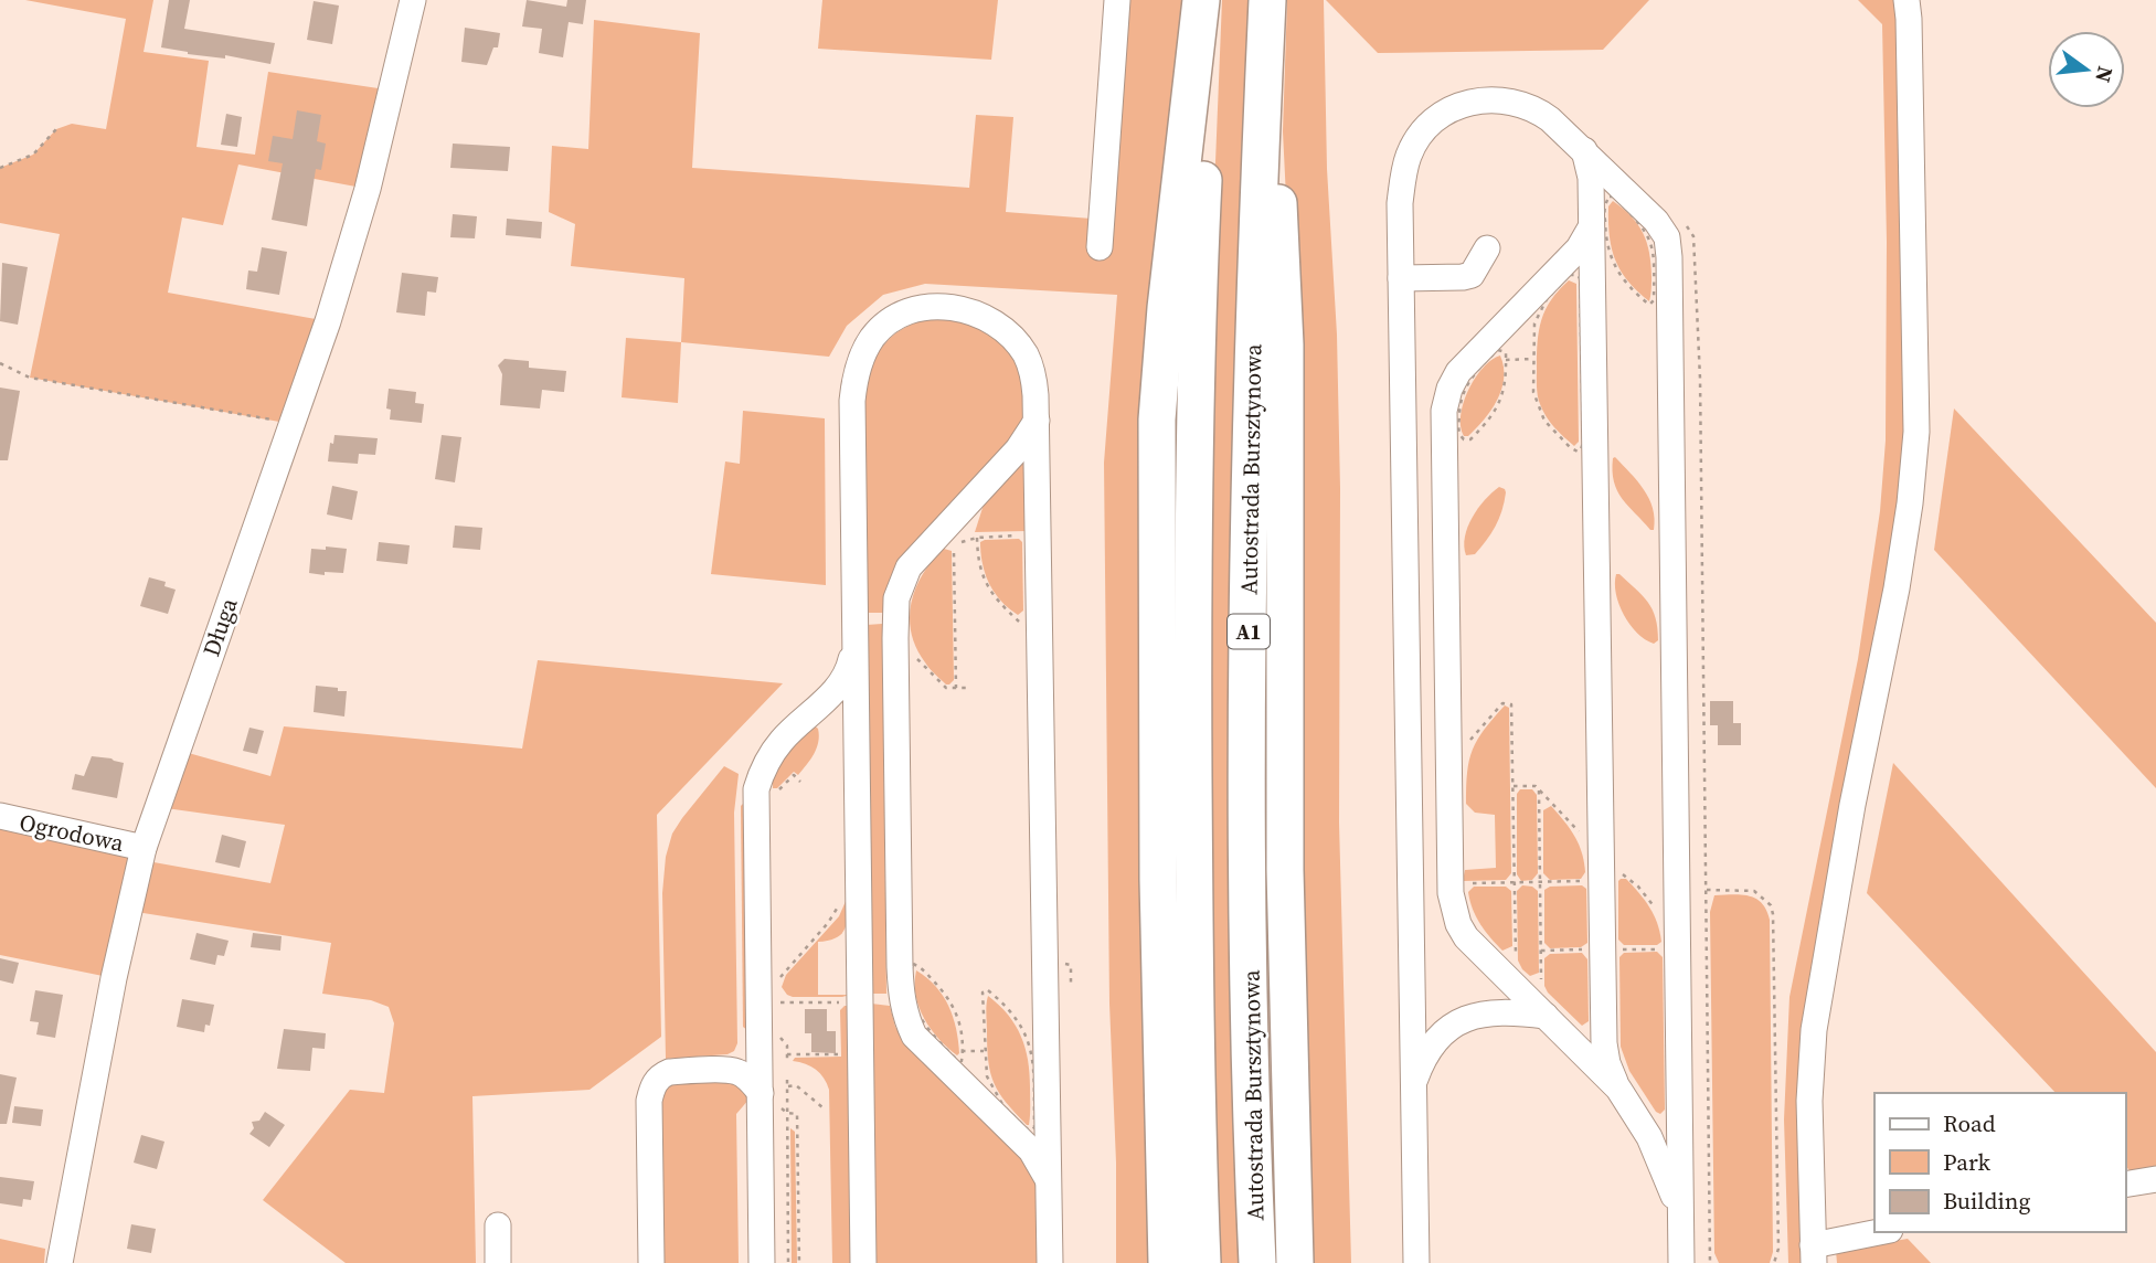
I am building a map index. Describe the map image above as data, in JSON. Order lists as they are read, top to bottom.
{
  "streets": {
    "highway": ["Autostrada Bursztynowa", "A1"],
    "street": ["Długa", "Ogrodowa"]
  },
  "crossings": [
    ["Długa", "Ogrodowa"]
  ],
  "legend": ["Road", "Park", "Building"],
  "north": "right"
}
